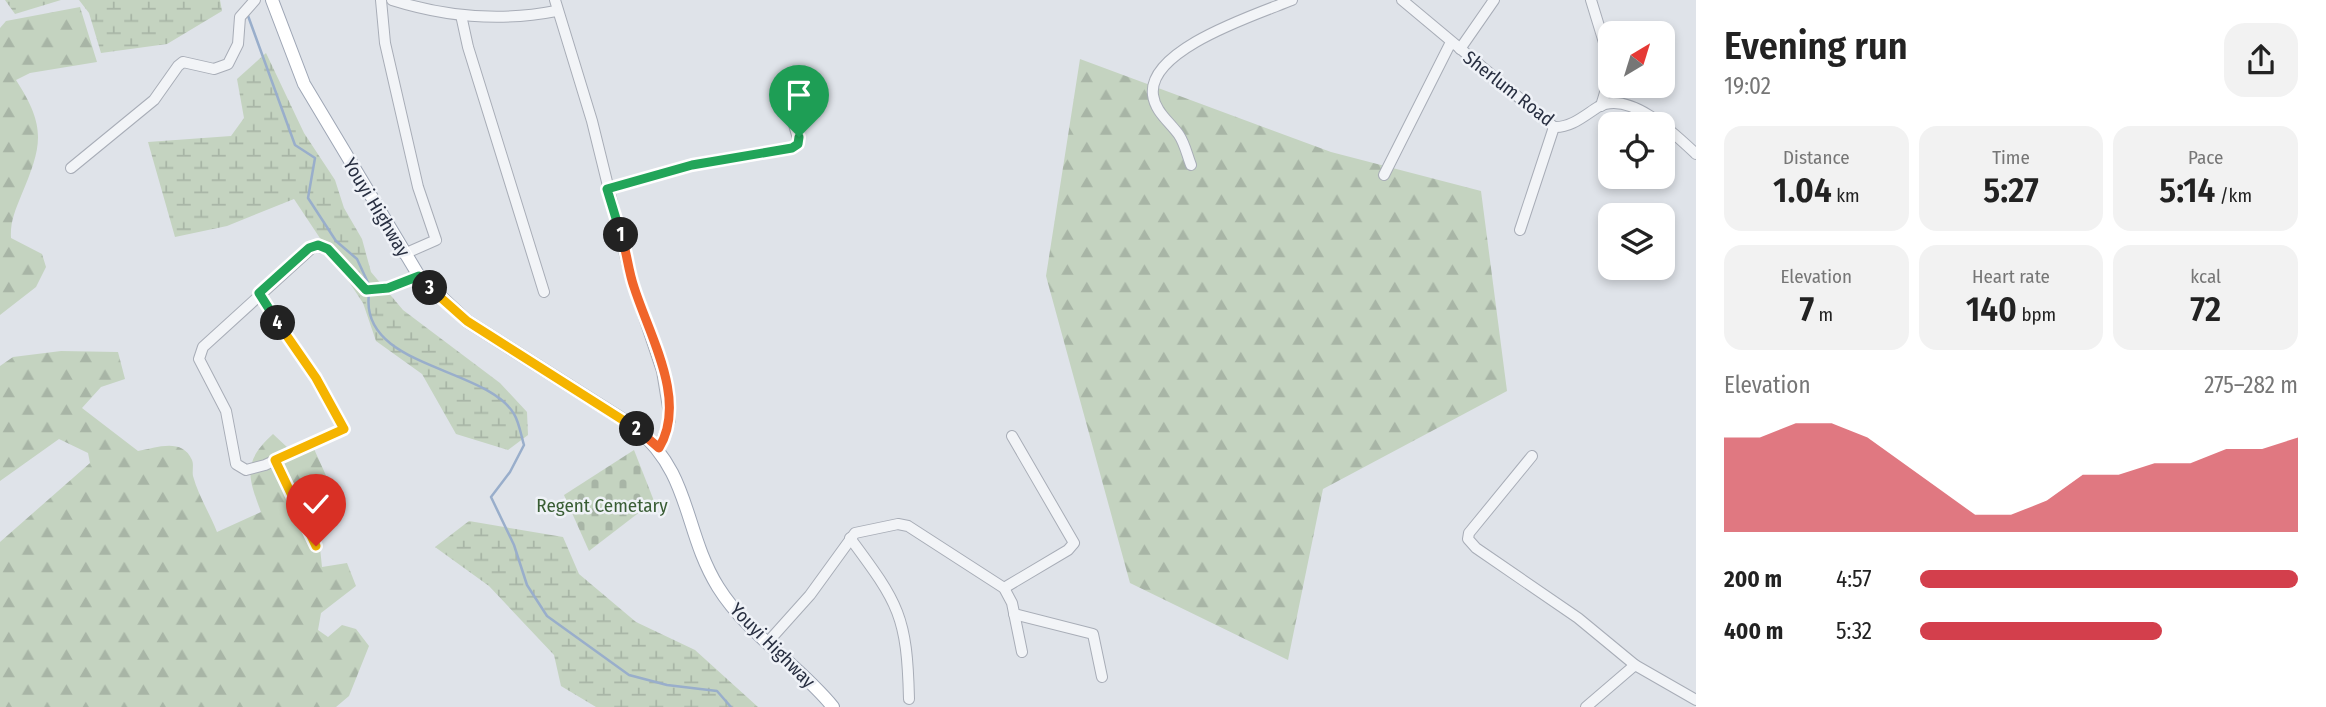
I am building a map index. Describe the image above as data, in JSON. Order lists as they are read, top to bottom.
{
  "streets": {
    "main road": ["Youyi Highway"],
    "street": ["Sherlum Road"]
  },
  "parks": ["Regent Cemetary"],
  "north": "top right",
  "page": {
    "heading": ["Evening run", "19:02"],
    "stats": [
      ["Distance", "1.04 km"],
      ["Time", "5:27"],
      ["Pace", "5:14 /km"],
      ["Elevation", "7 m"],
      ["Heart rate", "140 bpm"],
      ["kcal", "72"]
    ],
    "pins": [
      "1",
      "3",
      "4",
      "2"
    ],
    "chart": ["Elevation", "275–282 m"],
    "list": [
      {
        "name": "200 m",
        "note": "4:57"
      },
      {
        "name": "400 m",
        "note": "5:32"
      }
    ]
  }
}
